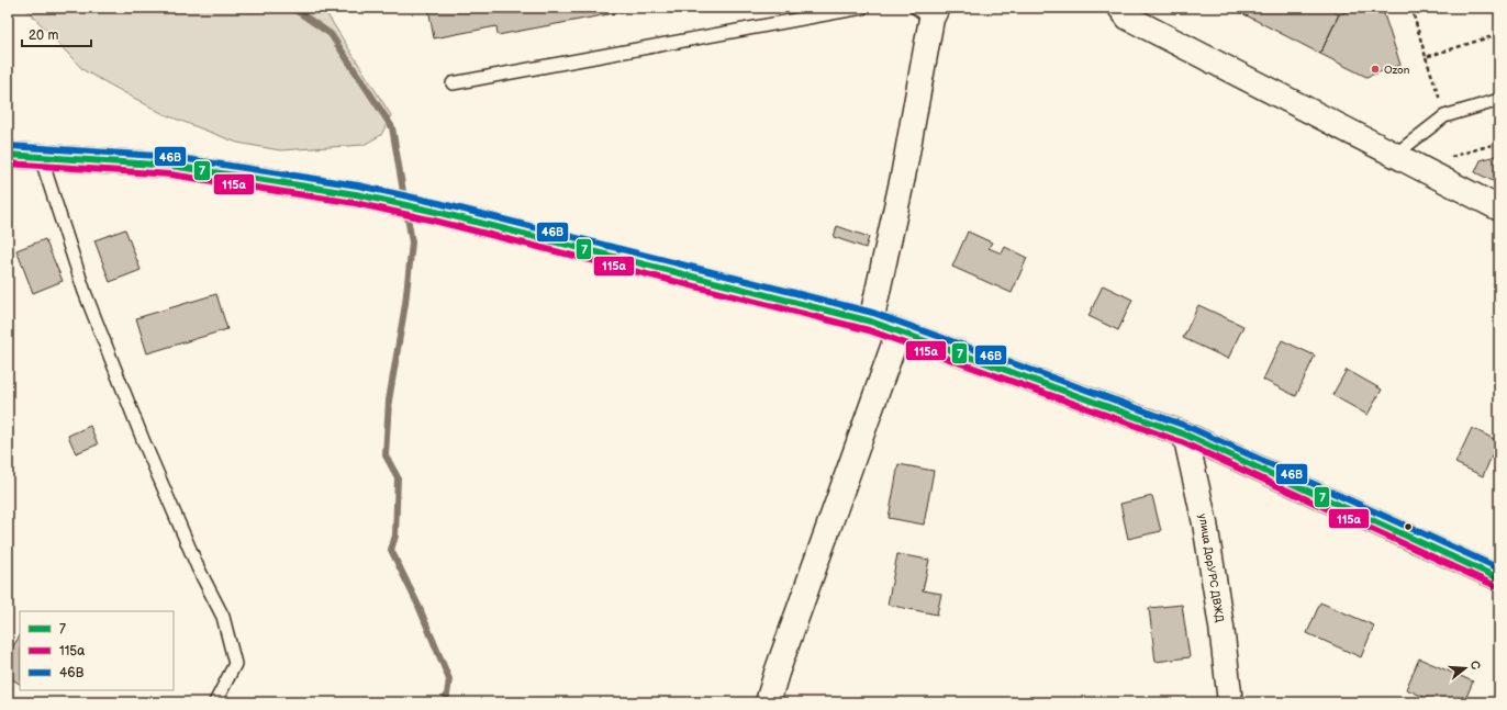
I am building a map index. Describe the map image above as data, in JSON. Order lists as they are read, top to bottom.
{
  "streets": {
    "main road": ["улица ДорУРС ДВЖД"]
  },
  "places": ["Ozon"],
  "lines": ["transit line 46В", "transit line 7", "transit line 115а"],
  "legend": ["7", "115а", "46В"],
  "scale_bar": "20 m",
  "north": "right"
}
